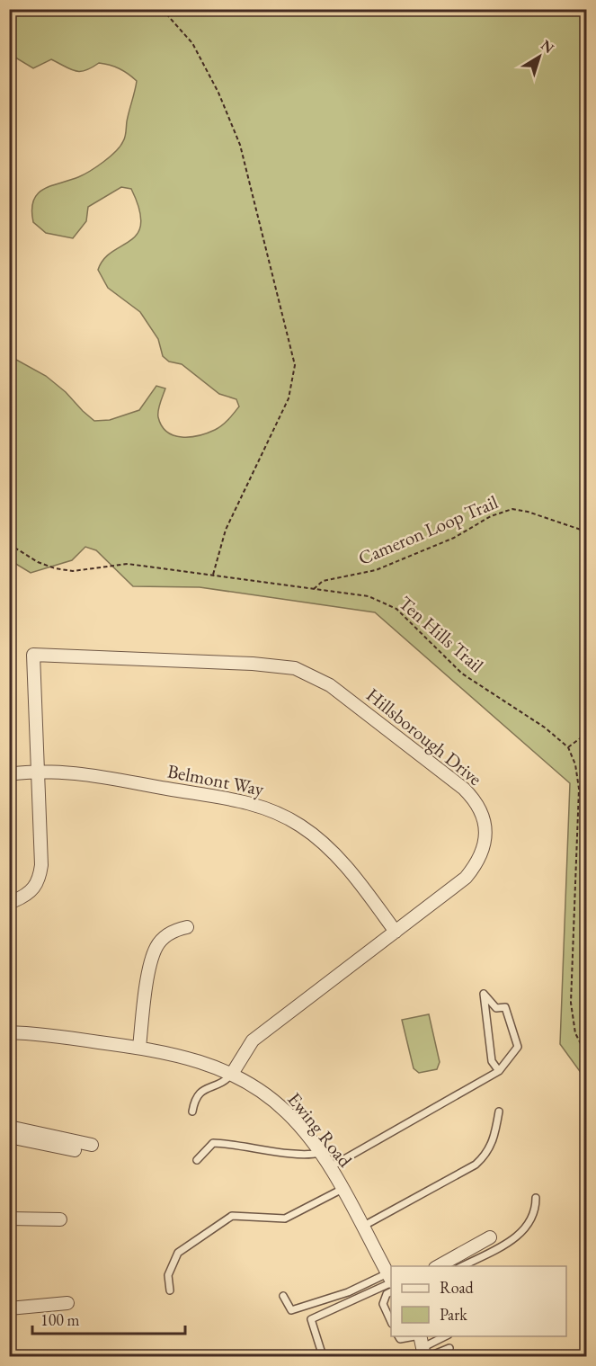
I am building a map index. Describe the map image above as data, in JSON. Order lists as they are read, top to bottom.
{
  "streets": {
    "street": ["Hillsborough Drive", "Belmont Way", "Ewing Road"],
    "path": ["Cameron Loop Trail", "Ten Hills Trail"]
  },
  "crossings": [
    ["Cameron Loop Trail", "Ten Hills Trail"],
    ["Hillsborough Drive", "Belmont Way"],
    ["Hillsborough Drive", "Ewing Road"]
  ],
  "legend": ["Road", "Park"],
  "scale_bar": "100 m",
  "north": "top right"
}
